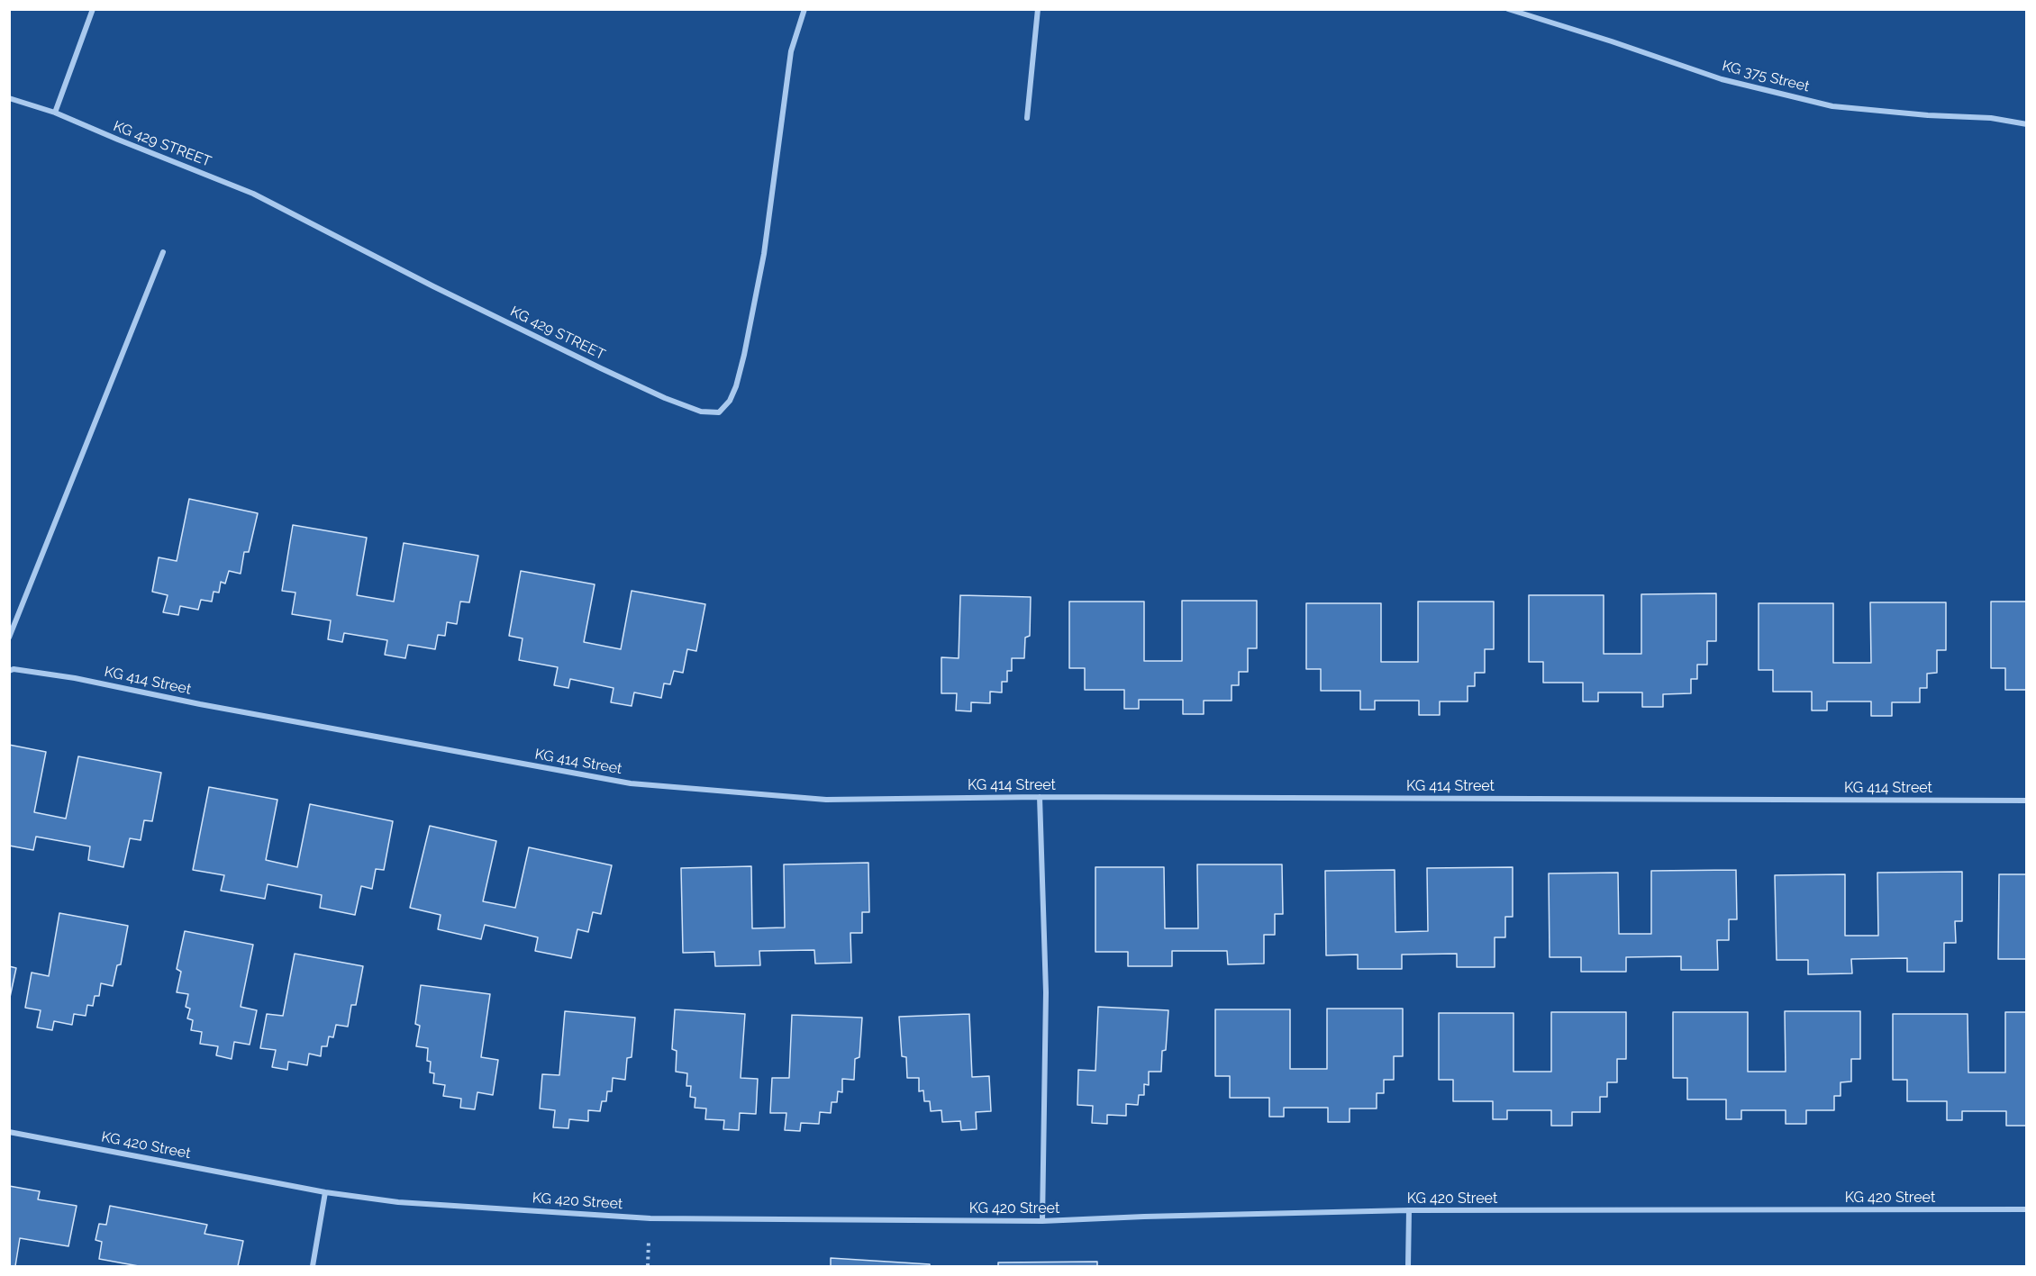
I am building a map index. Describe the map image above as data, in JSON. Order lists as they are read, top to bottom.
{
  "streets": {
    "street": [
      "KG 375 Street",
      "KG 429 STREET",
      "KG 414 Street",
      "KG 420 Street"
    ]
  }
}
